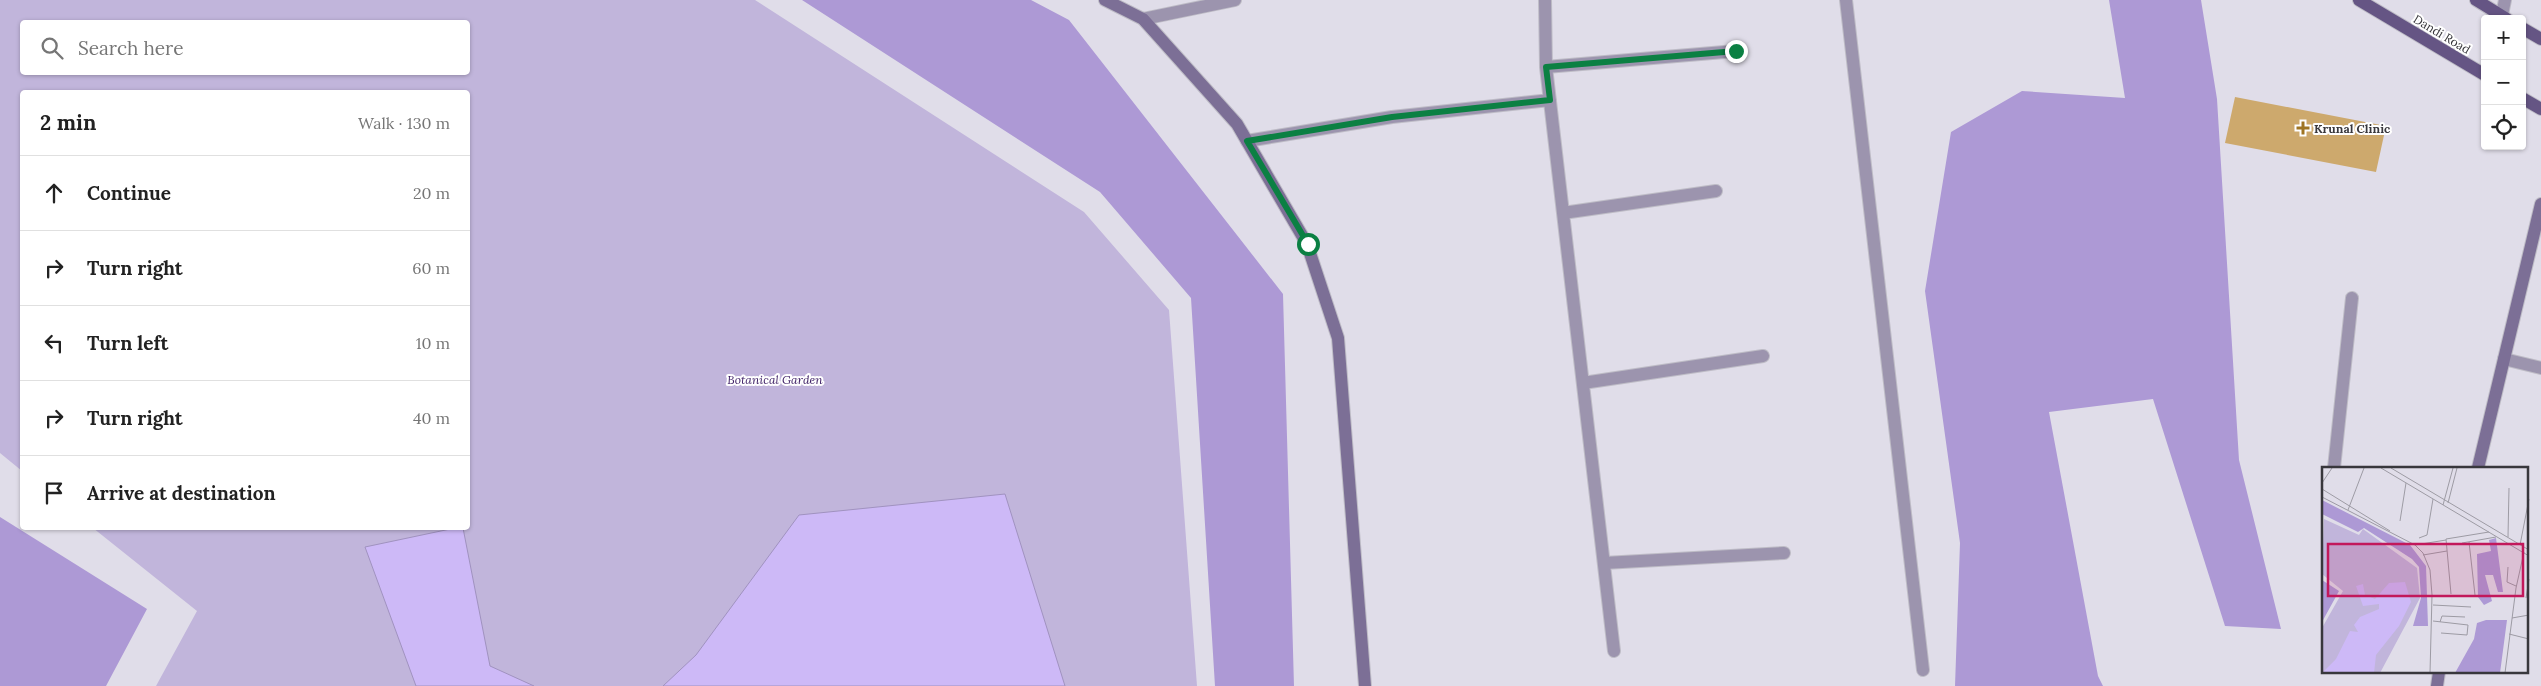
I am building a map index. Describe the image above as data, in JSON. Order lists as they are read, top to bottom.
{
  "streets": {
    "main road": ["Dandi Road"]
  },
  "parks": ["Botanical Garden"],
  "places": {
    "health": ["Krunal Clinic"]
  },
  "page": {
    "map_buttons": ["+", "−"],
    "search": "Search here",
    "heading": ["2 min", "Walk · 130 m"],
    "list": [
      ["Continue", "20 m"],
      ["Turn right", "60 m"],
      ["Turn left", "10 m"],
      ["Turn right", "40 m"],
      "Arrive at destination"
    ]
  }
}
